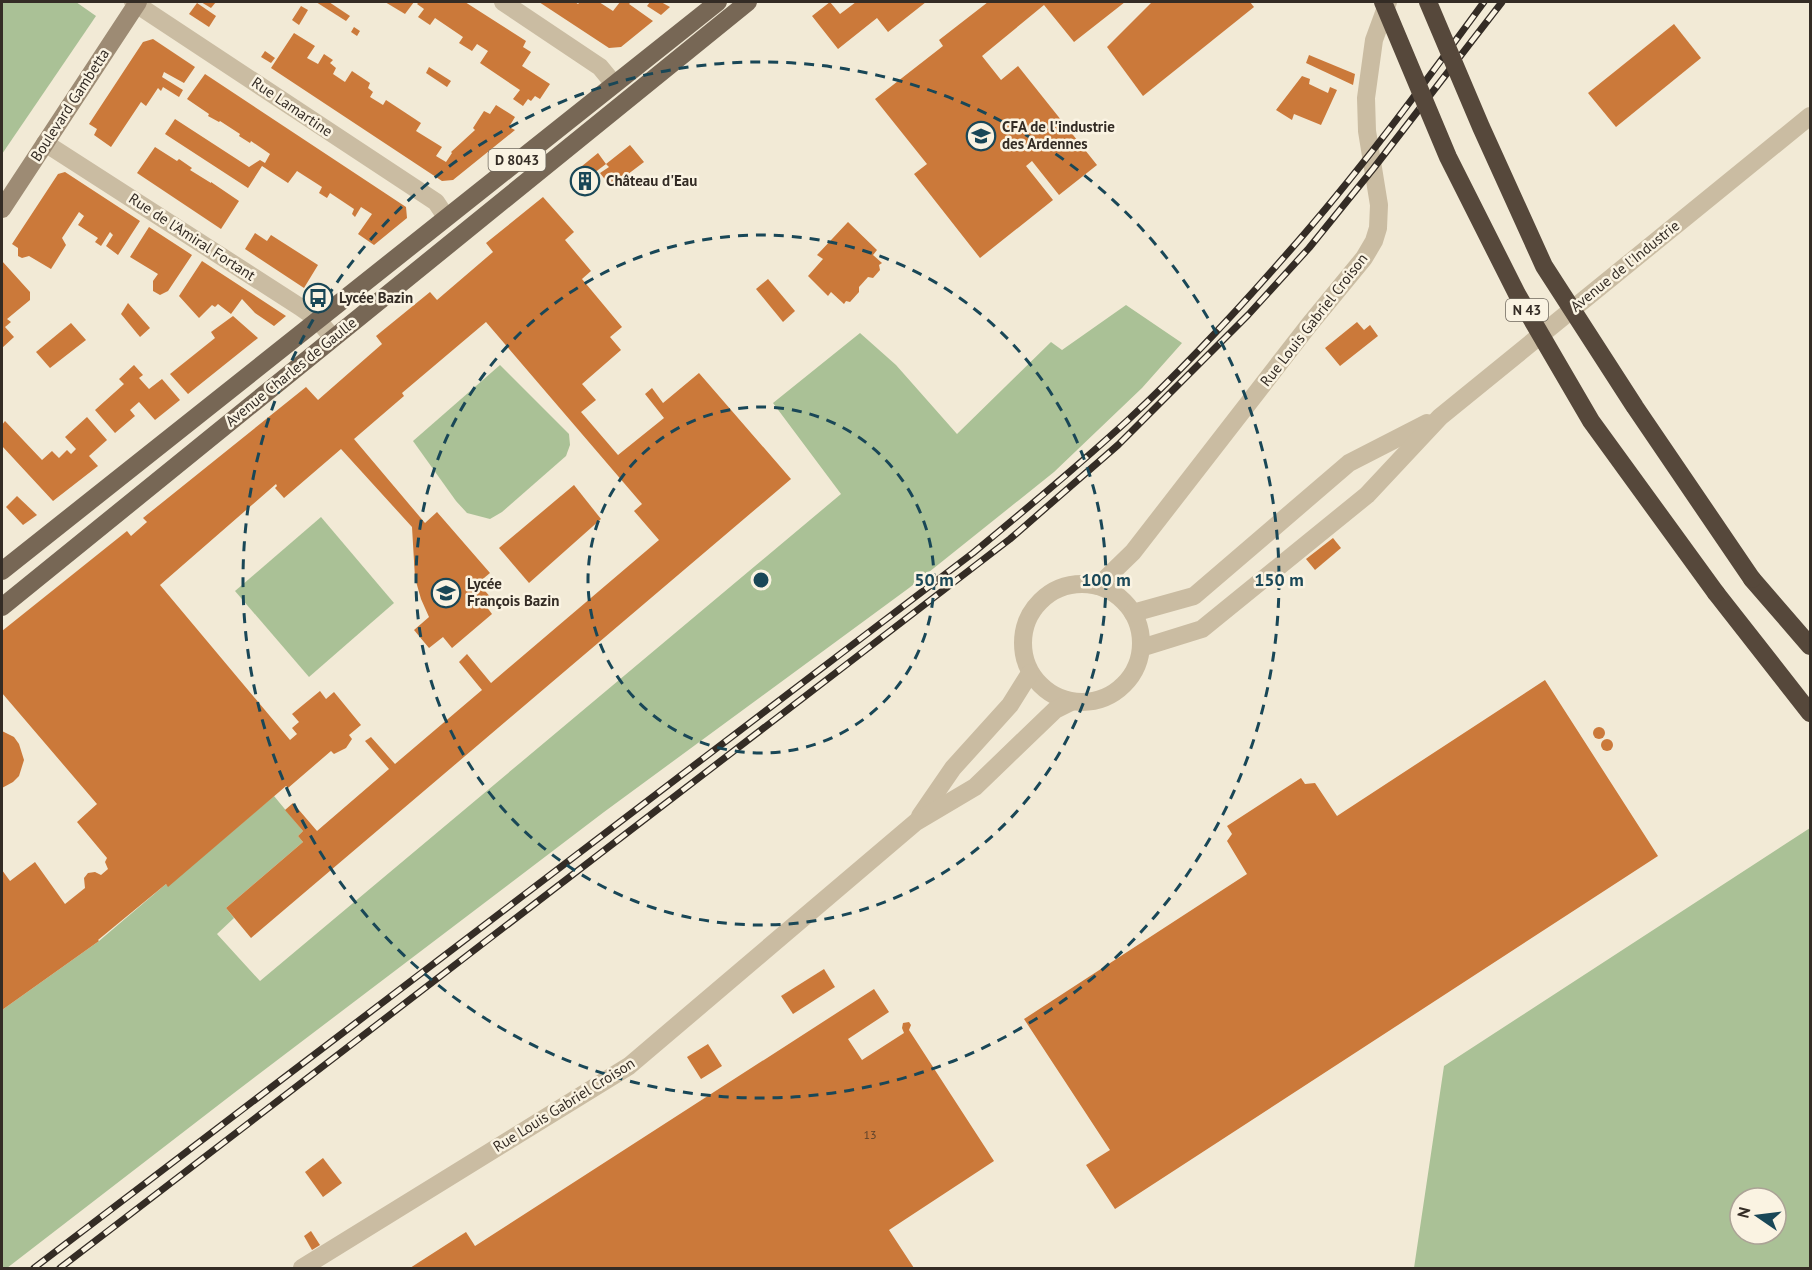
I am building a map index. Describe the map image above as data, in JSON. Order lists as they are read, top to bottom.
{
  "streets": {
    "highway": ["N 43"],
    "main road": ["D 8043", "Avenue Charles de Gaulle"],
    "street": [
      "Boulevard Gambetta",
      "Rue Lamartine",
      "Rue de l'Amiral Fortant",
      "Avenue de l'Industrie",
      "Rue Louis Gabriel Croison"
    ]
  },
  "crossings": [
    ["Boulevard Gambetta", "Rue Lamartine"],
    ["Boulevard Gambetta", "Rue de l'Amiral Fortant"],
    ["Rue Lamartine", "Avenue Charles de Gaulle"],
    ["Rue de l'Amiral Fortant", "Avenue Charles de Gaulle"],
    ["Avenue de l'Industrie", "Rue Louis Gabriel Croison"]
  ],
  "places": {
    "school or university": ["CFA de l'industrie des Ardennes", "Lycée François Bazin"],
    "building": ["Château d'Eau"],
    "bus stop": ["Lycée Bazin"]
  },
  "house_numbers": ["13"],
  "north": "left",
  "rings": ["50 m", "100 m", "150 m"]
}
